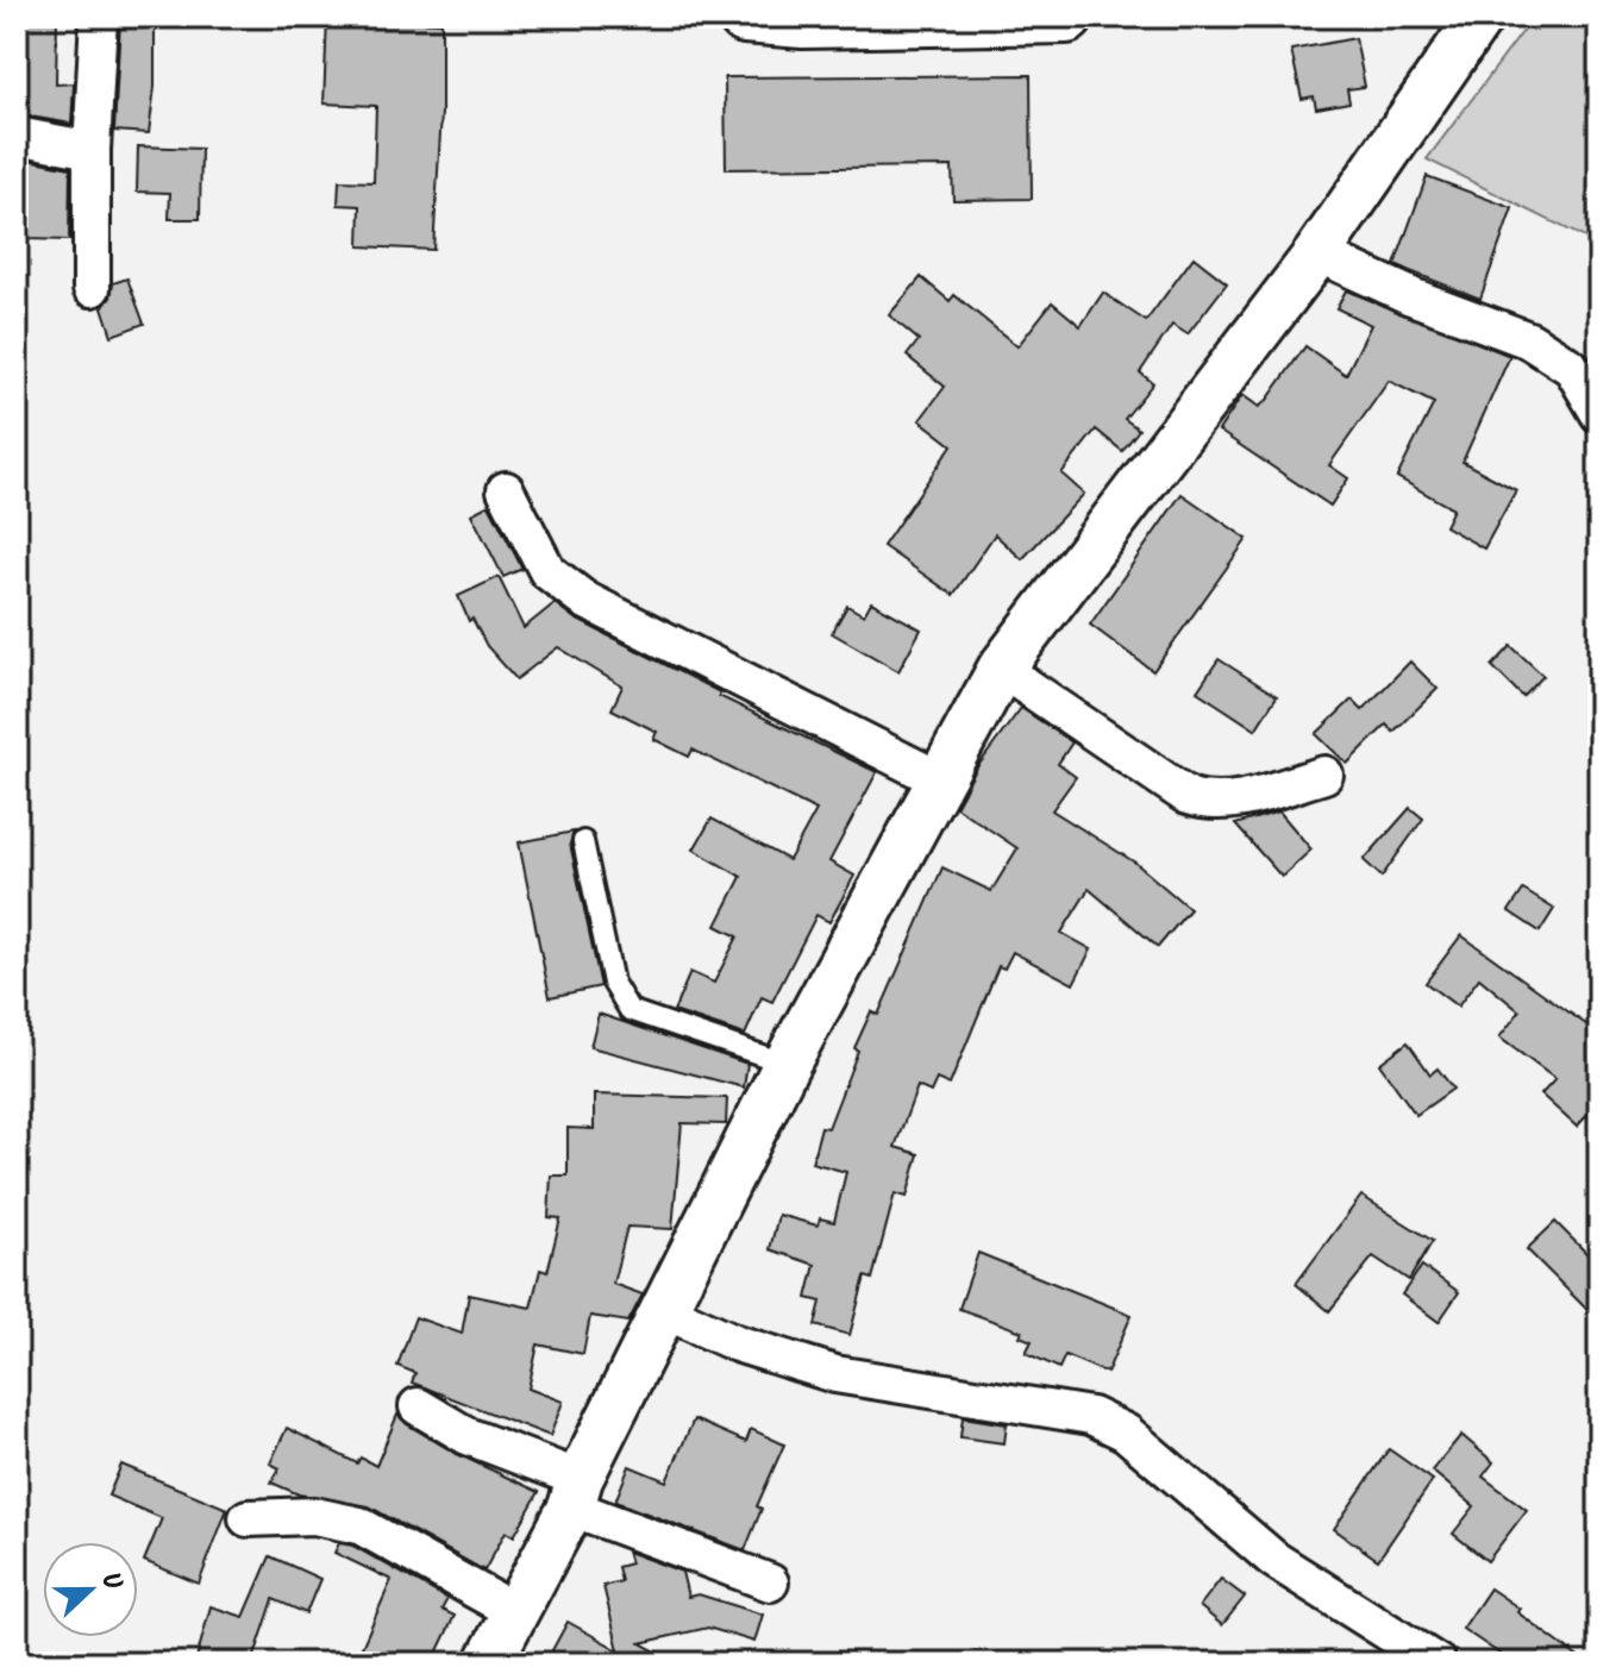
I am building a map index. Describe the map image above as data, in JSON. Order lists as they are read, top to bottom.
{
  "north": "right"
}
